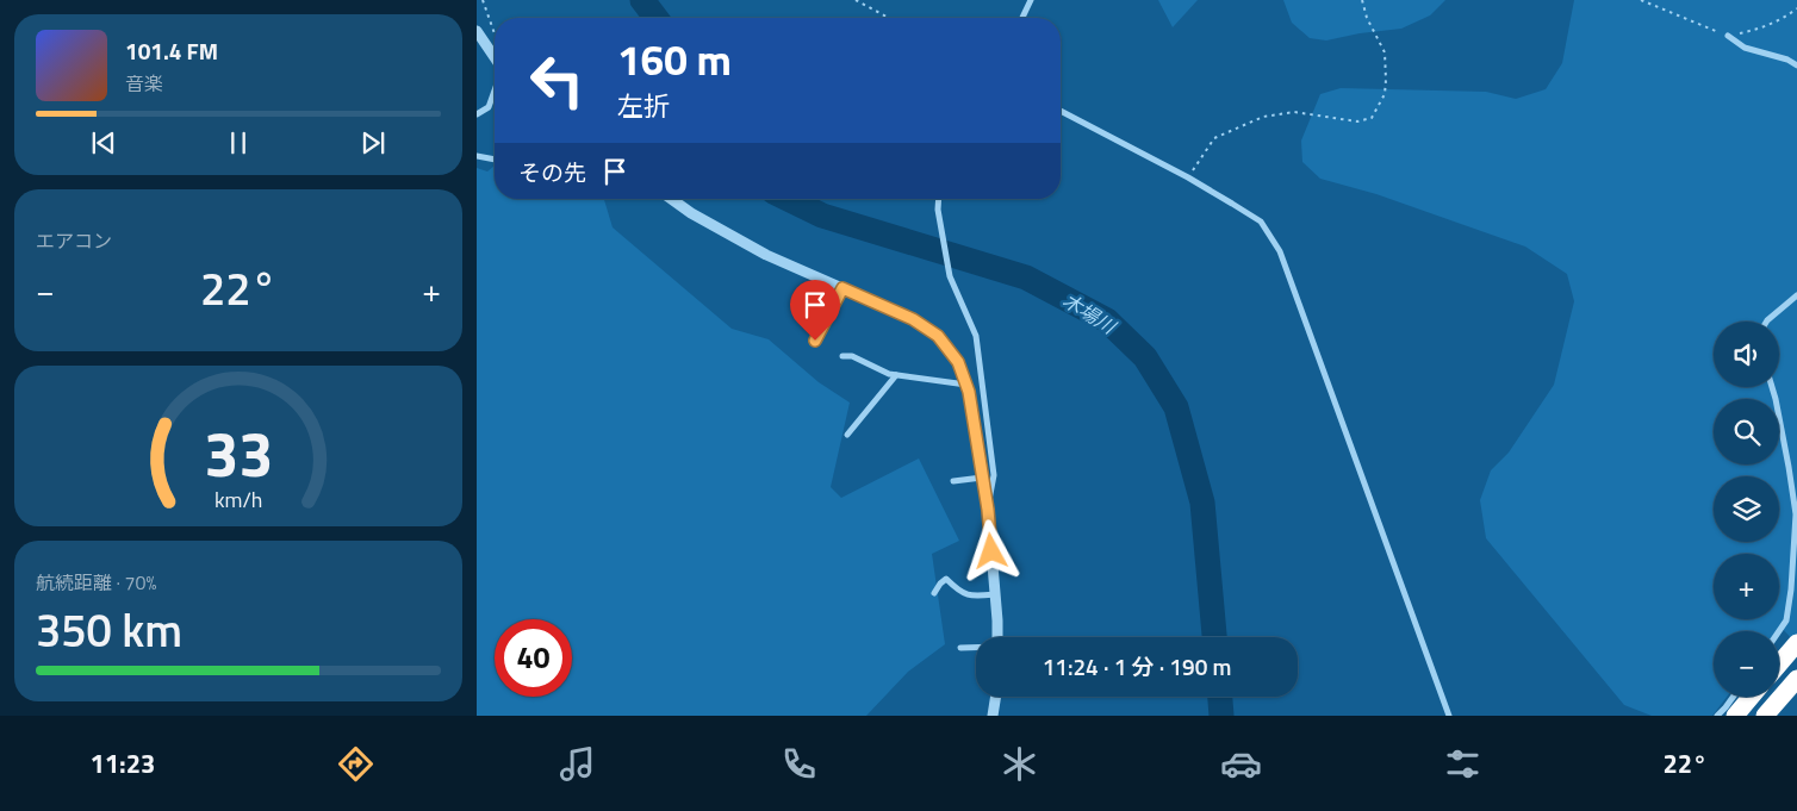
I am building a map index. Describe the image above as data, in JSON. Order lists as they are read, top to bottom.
{
  "water": ["木場川"],
  "page": {
    "turn": ["160 m", "左折"],
    "song": ["101.4 FM", "音楽"],
    "then": "その先",
    "tile": [
      "エアコン",
      ["航続距離 · 70%", "350 km"]
    ],
    "heat": ["−", "22°", "+"],
    "map_buttons": ["+", "−"],
    "limit": "40",
    "trip": "11:24 · 1 分 · 190 m",
    "tabs": ["11:23", "22°"],
    "gauge": ["33", "km/h"]
  }
}
